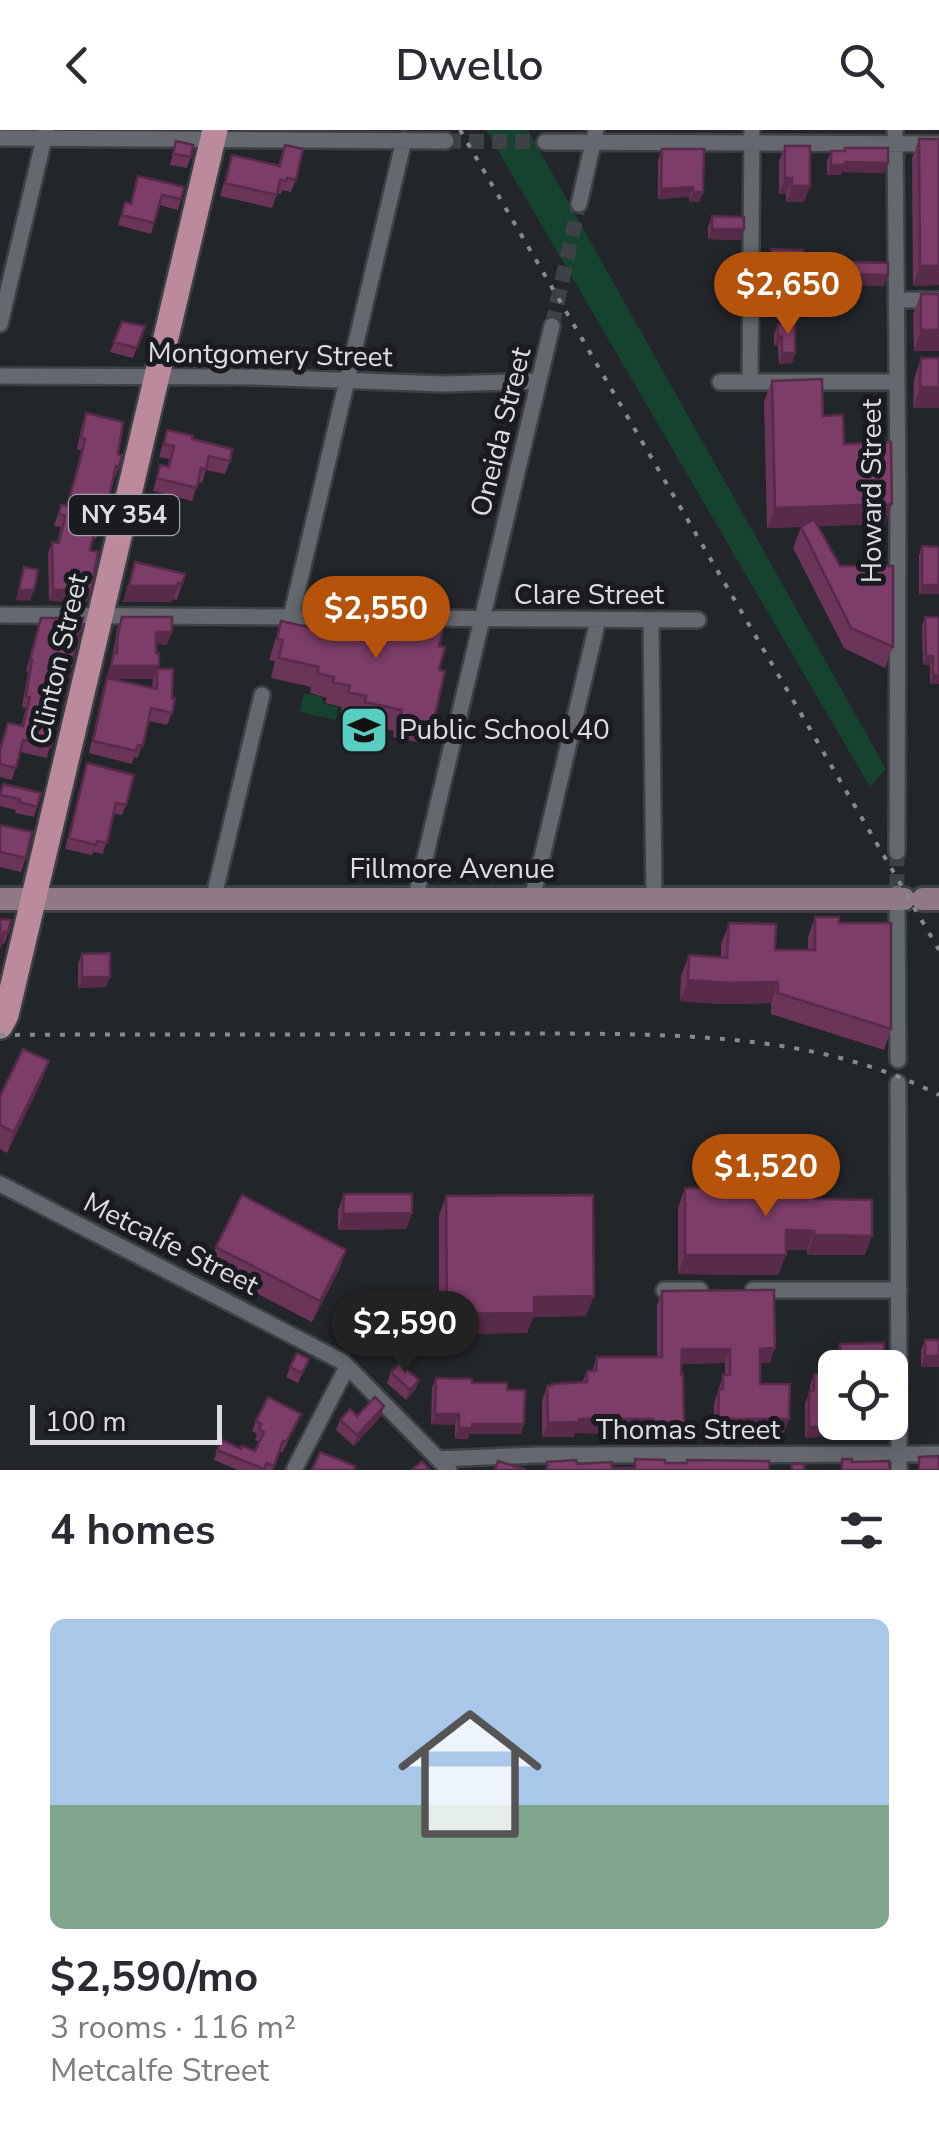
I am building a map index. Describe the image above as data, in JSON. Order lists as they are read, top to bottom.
{
  "streets": {
    "main road": ["NY 354", "Clinton Street"],
    "street": [
      "Montgomery Street",
      "Oneida Street",
      "Howard Street",
      "Clare Street",
      "Fillmore Avenue",
      "Metcalfe Street",
      "Thomas Street"
    ]
  },
  "crossings": [
    ["Montgomery Street", "Oneida Street"],
    ["Montgomery Street", "Clinton Street"],
    ["Oneida Street", "Clare Street"],
    ["Oneida Street", "Fillmore Avenue"],
    ["Clare Street", "Clinton Street"],
    ["Clinton Street", "Fillmore Avenue"],
    ["Metcalfe Street", "Thomas Street"]
  ],
  "places": {
    "school or university": ["Public School 40"]
  },
  "scale_bar": "100 m",
  "page": {
    "header": "Dwello",
    "price": [
      "$2,650",
      "$2,550",
      "$1,520",
      "$2,590"
    ],
    "scale": "100 m",
    "heading": "4 homes",
    "list": [
      {
        "name": "$2,590/mo",
        "note": "3 rooms · 116 m² · Metcalfe Street"
      }
    ]
  }
}
